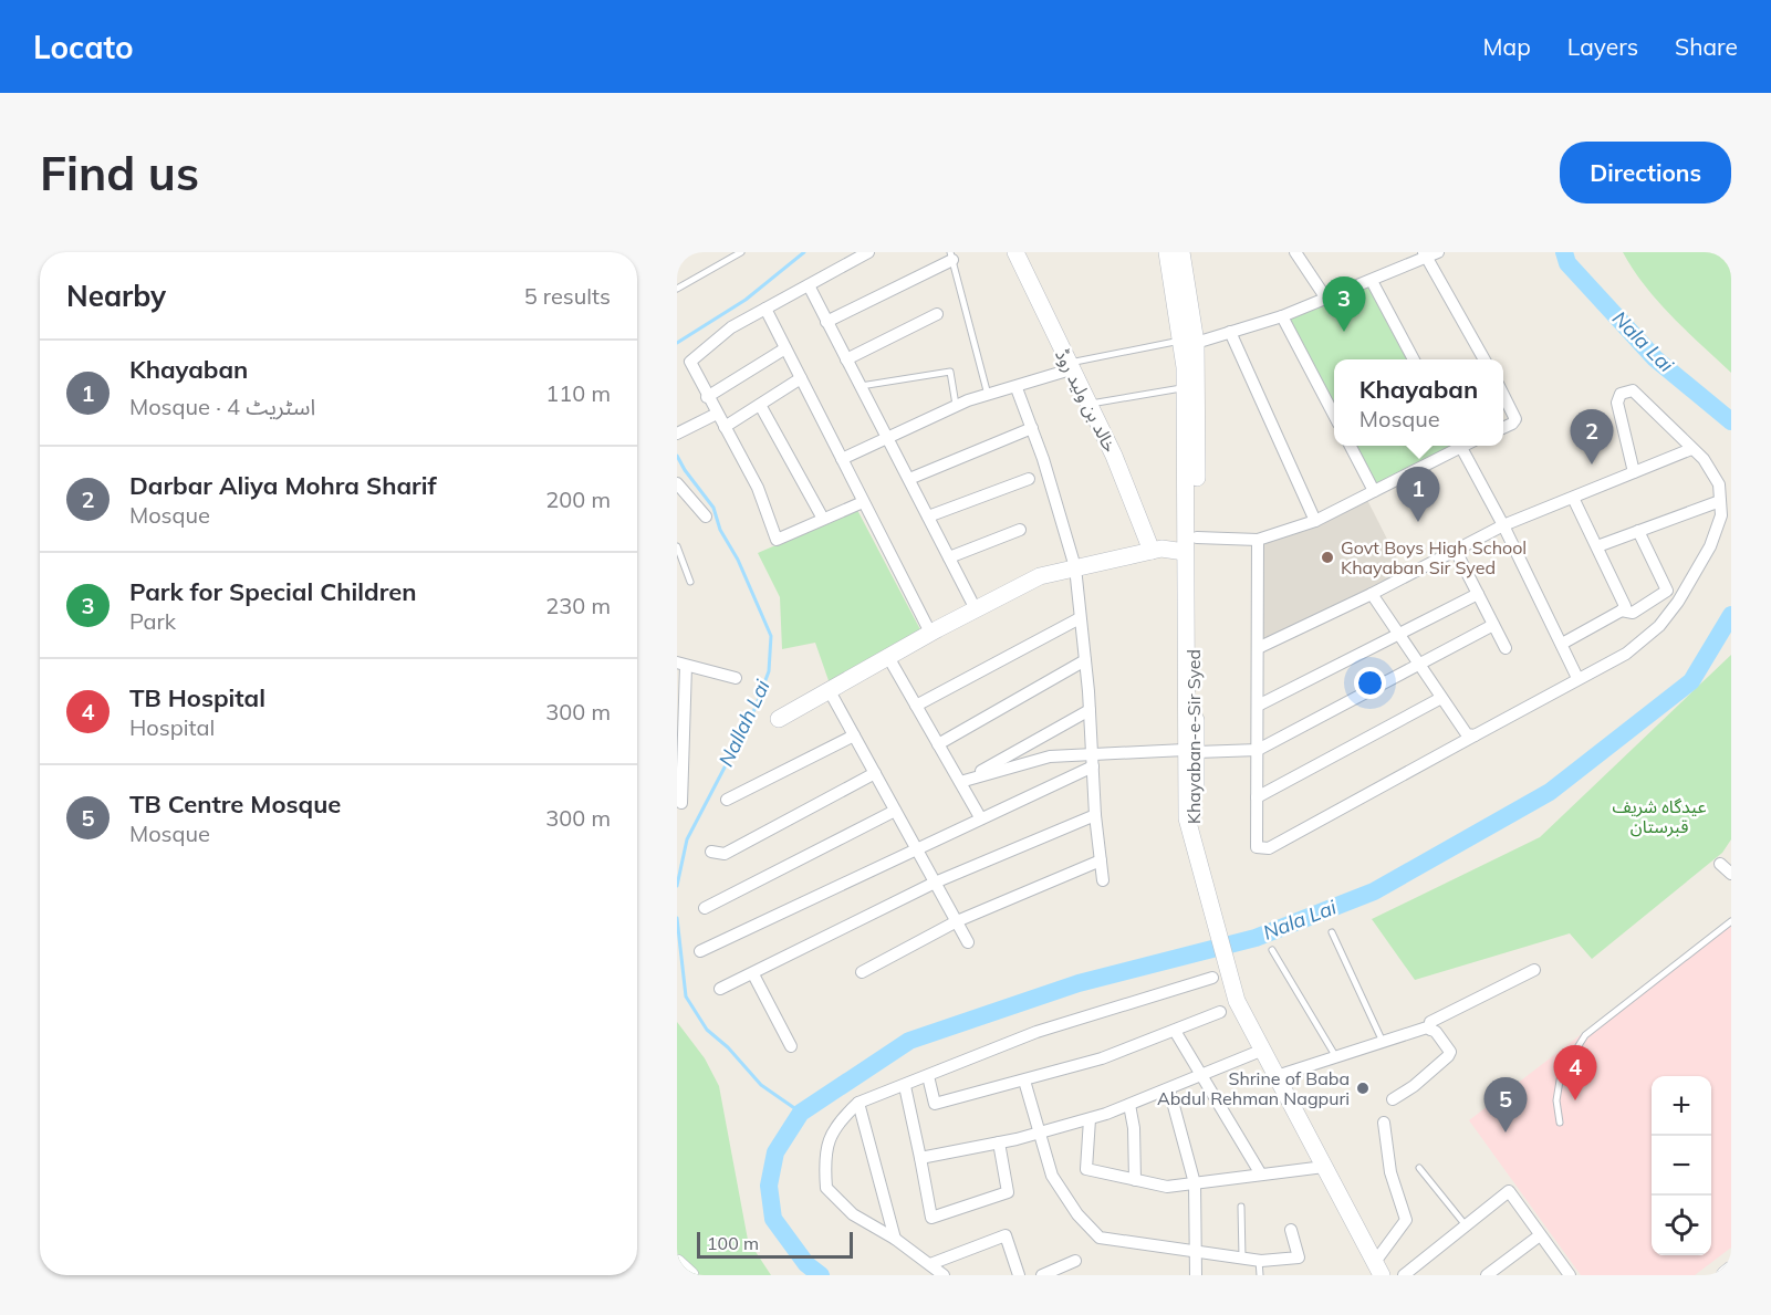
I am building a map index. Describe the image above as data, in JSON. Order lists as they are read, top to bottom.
{
  "streets": {
    "main road": ["خالد بن ولید روڈ", "Khayaban-e-Sir Syed"]
  },
  "water": ["Nala Lai", "Nallah Lai"],
  "parks": ["عیدگاہ شریف قبرستان"],
  "places": ["Govt Boys High School Khayaban Sir Syed", "Shrine of Baba Abdul Rehman Nagpuri"],
  "scale_bar": "100 m",
  "page": {
    "header": "Locato",
    "nav": ["Map", "Layers", "Share"],
    "buttons": "Directions",
    "title": "Find us",
    "heading": ["Nearby", "5 results"],
    "pins": [
      "3",
      "2",
      "1",
      "4",
      "5"
    ],
    "list": [
      {
        "mark": "1",
        "name": "Khayaban",
        "note": "Mosque · اسٹریٹ 4",
        "value": "110 m"
      },
      {
        "mark": "2",
        "name": "Darbar Aliya Mohra Sharif",
        "note": "Mosque",
        "value": "200 m"
      },
      {
        "mark": "3",
        "name": "Park for Special Children",
        "note": "Park",
        "value": "230 m"
      },
      {
        "mark": "4",
        "name": "TB Hospital",
        "note": "Hospital",
        "value": "300 m"
      },
      {
        "mark": "5",
        "name": "TB Centre Mosque",
        "note": "Mosque",
        "value": "300 m"
      }
    ],
    "popup": ["Khayaban", "Mosque"],
    "map_buttons": ["+", "−"],
    "scale": "100 m"
  }
}
